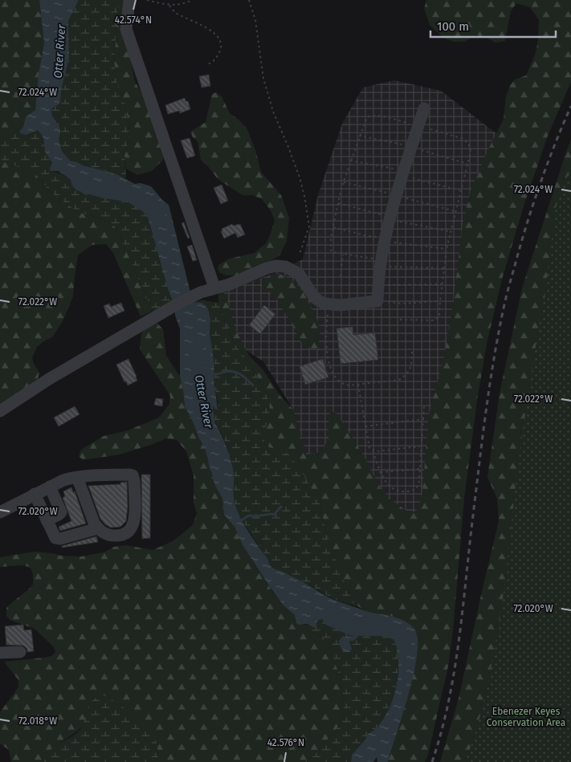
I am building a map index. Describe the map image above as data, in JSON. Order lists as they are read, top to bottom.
{
  "water": ["Otter River"],
  "parks": ["Ebenezer Keyes Conservation Area"],
  "scale_bar": "100 m",
  "coordinates": [
    "42.574°N",
    "72.024°W",
    "72.022°W",
    "72.020°W",
    "72.018°W",
    "42.576°N"
  ]
}
